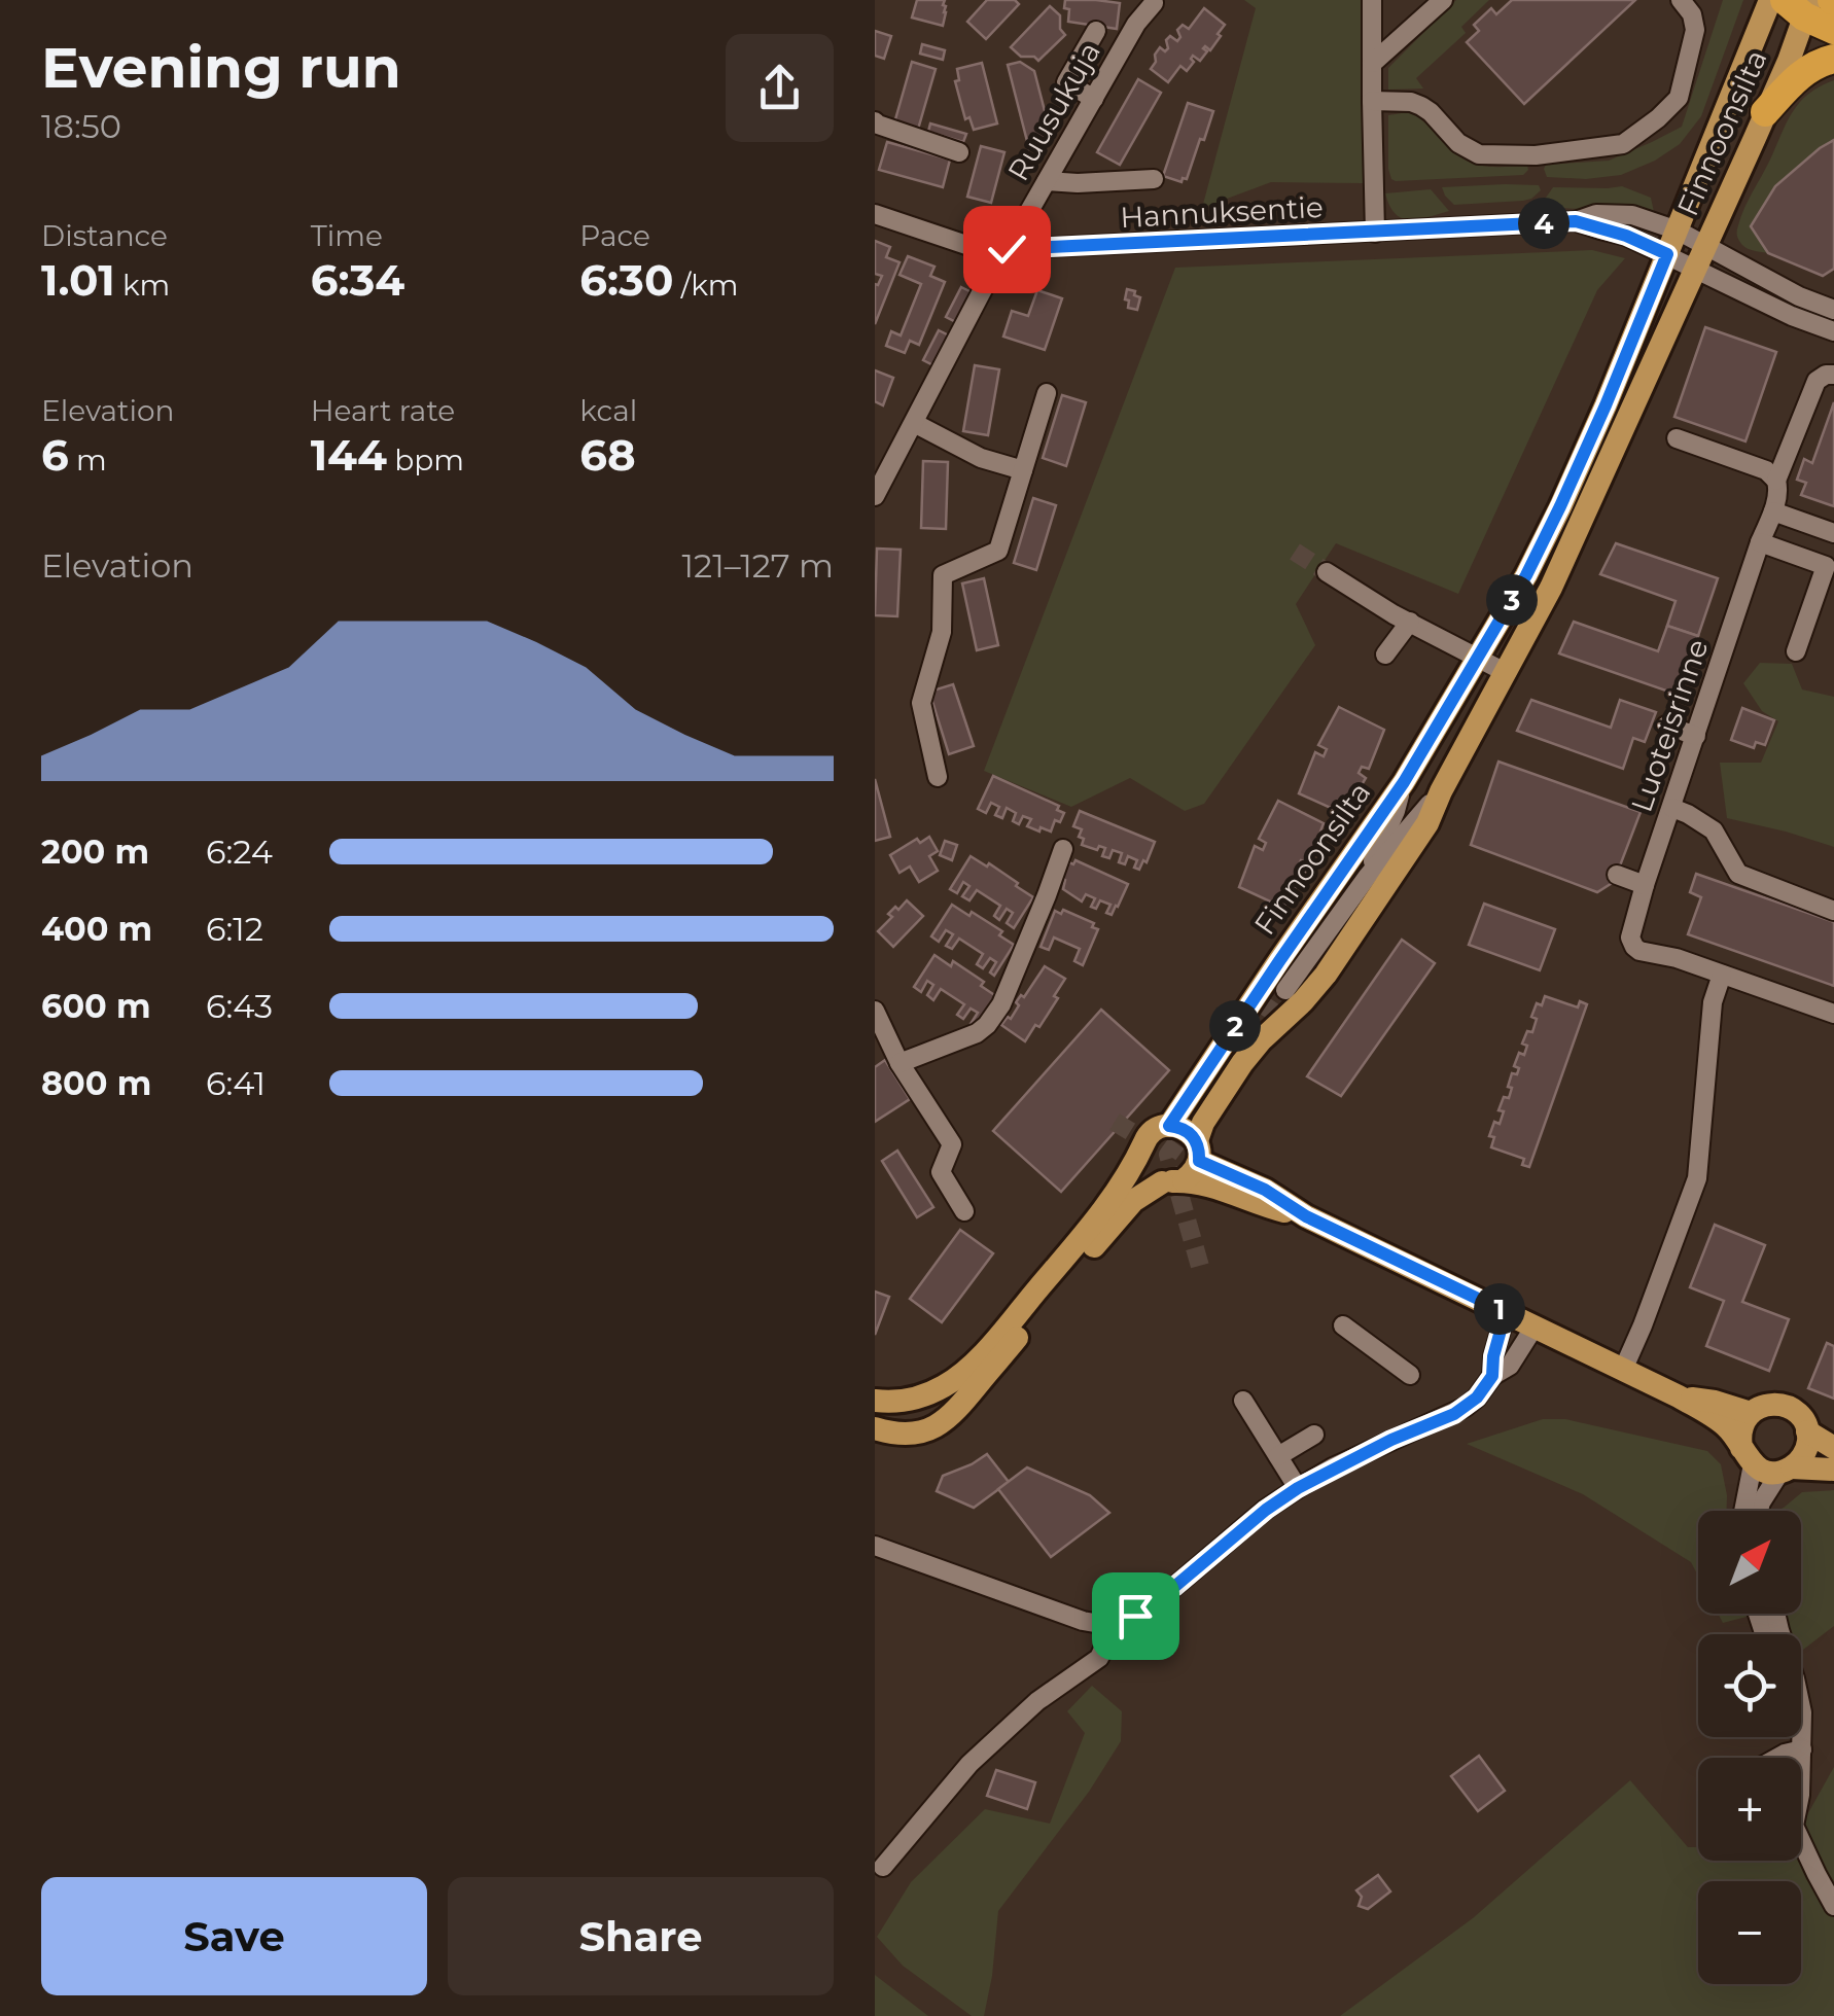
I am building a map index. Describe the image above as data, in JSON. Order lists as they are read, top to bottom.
{
  "streets": {
    "main road": ["Finnoonsilta"],
    "street": ["Ruusukuja", "Hannuksentie", "Luoteisrinne"]
  },
  "crossings": [
    ["Ruusukuja", "Hannuksentie"],
    ["Finnoonsilta", "Hannuksentie"]
  ],
  "north": "top right",
  "page": {
    "heading": ["Evening run", "18:50"],
    "stats": [
      ["Distance", "1.01 km"],
      ["Time", "6:34"],
      ["Pace", "6:30 /km"],
      ["Elevation", "6 m"],
      ["Heart rate", "144 bpm"],
      ["kcal", "68"]
    ],
    "pins": [
      "4",
      "3",
      "2",
      "1"
    ],
    "chart": ["Elevation", "121–127 m"],
    "list": [
      {
        "name": "200 m",
        "note": "6:24"
      },
      {
        "name": "400 m",
        "note": "6:12"
      },
      {
        "name": "600 m",
        "note": "6:43"
      },
      {
        "name": "800 m",
        "note": "6:41"
      }
    ],
    "map_buttons": ["+", "−"],
    "buttons": ["Save", "Share"]
  }
}
